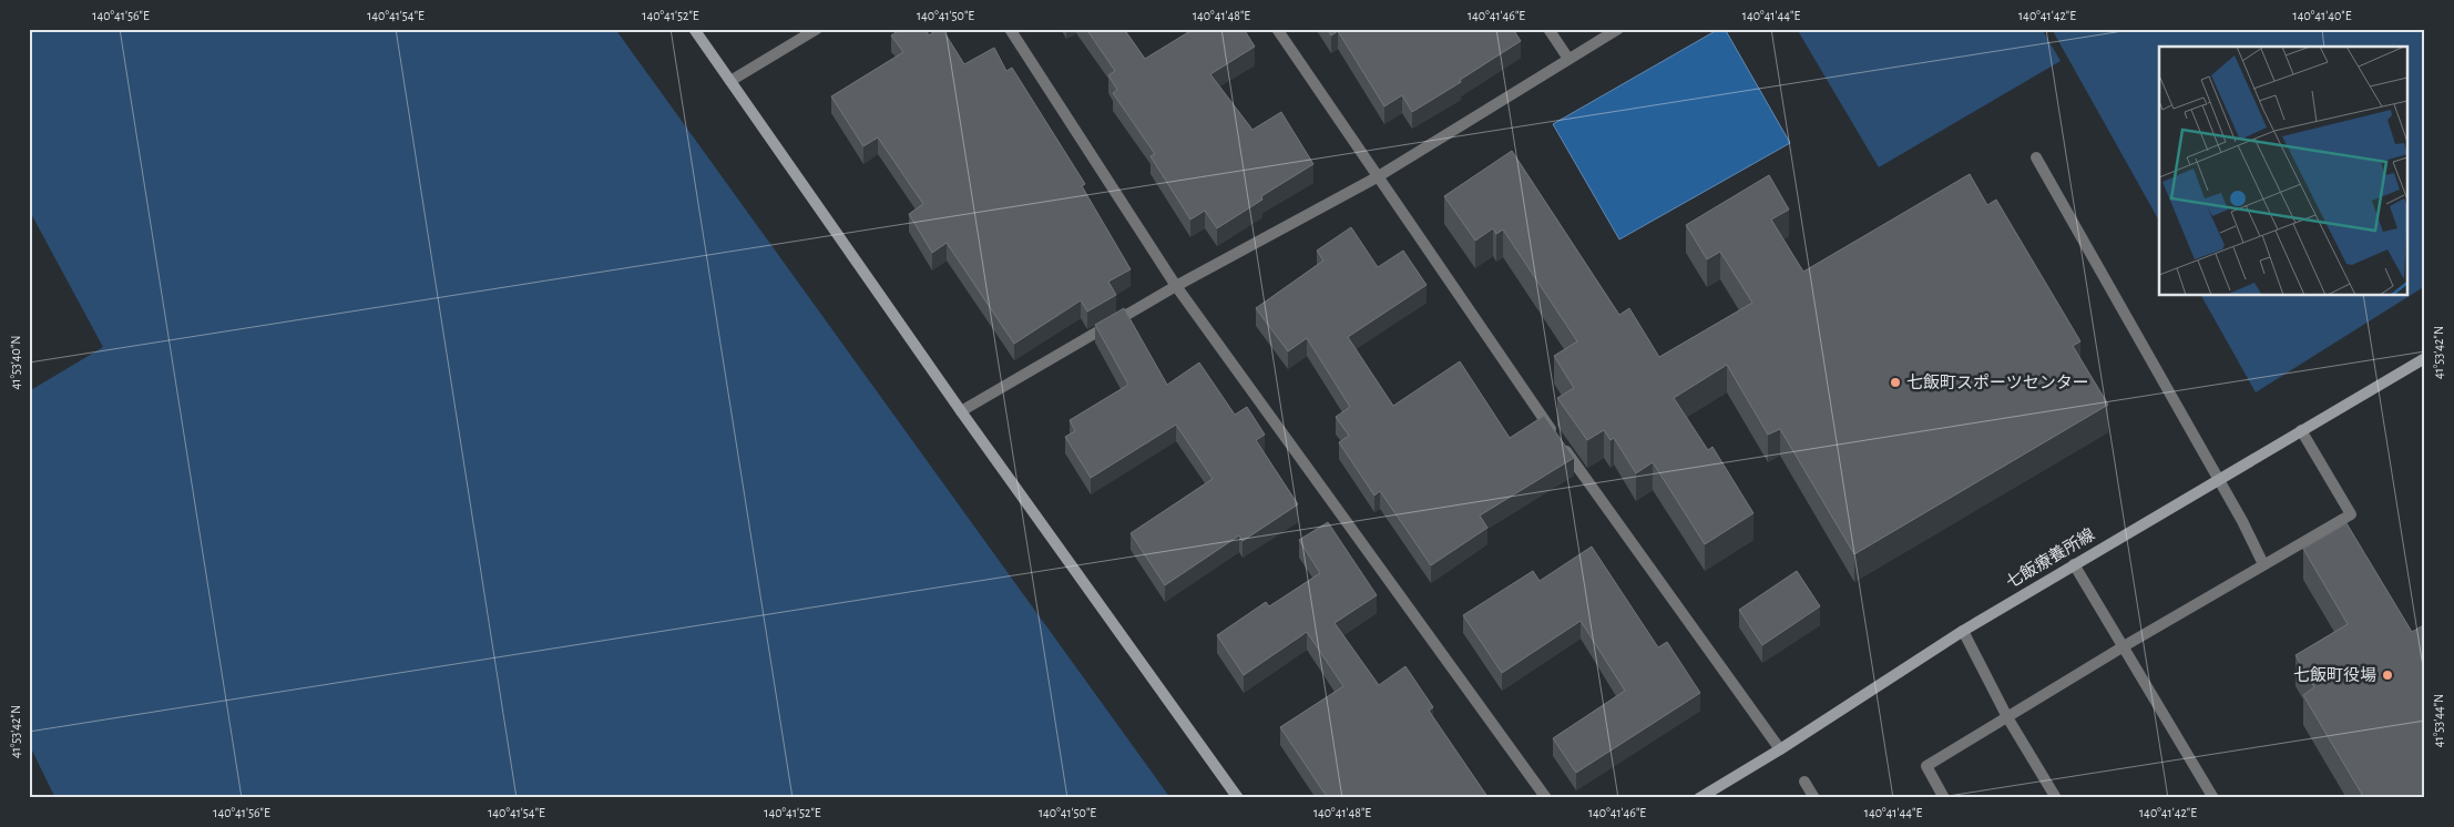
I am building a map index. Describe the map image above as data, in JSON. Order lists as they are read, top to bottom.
{
  "streets": {
    "street": ["七飯療養所線"]
  },
  "places": ["七飯町スポーツセンター", "七飯町役場"],
  "coordinates": [
    "140°41'56\"E",
    "140°41'54\"E",
    "140°41'52\"E",
    "140°41'50\"E",
    "140°41'48\"E",
    "140°41'46\"E",
    "140°41'44\"E",
    "140°41'42\"E",
    "140°41'40\"E",
    "41°53'42\"N",
    "41°53'40\"N",
    "41°53'44\"N"
  ]
}
